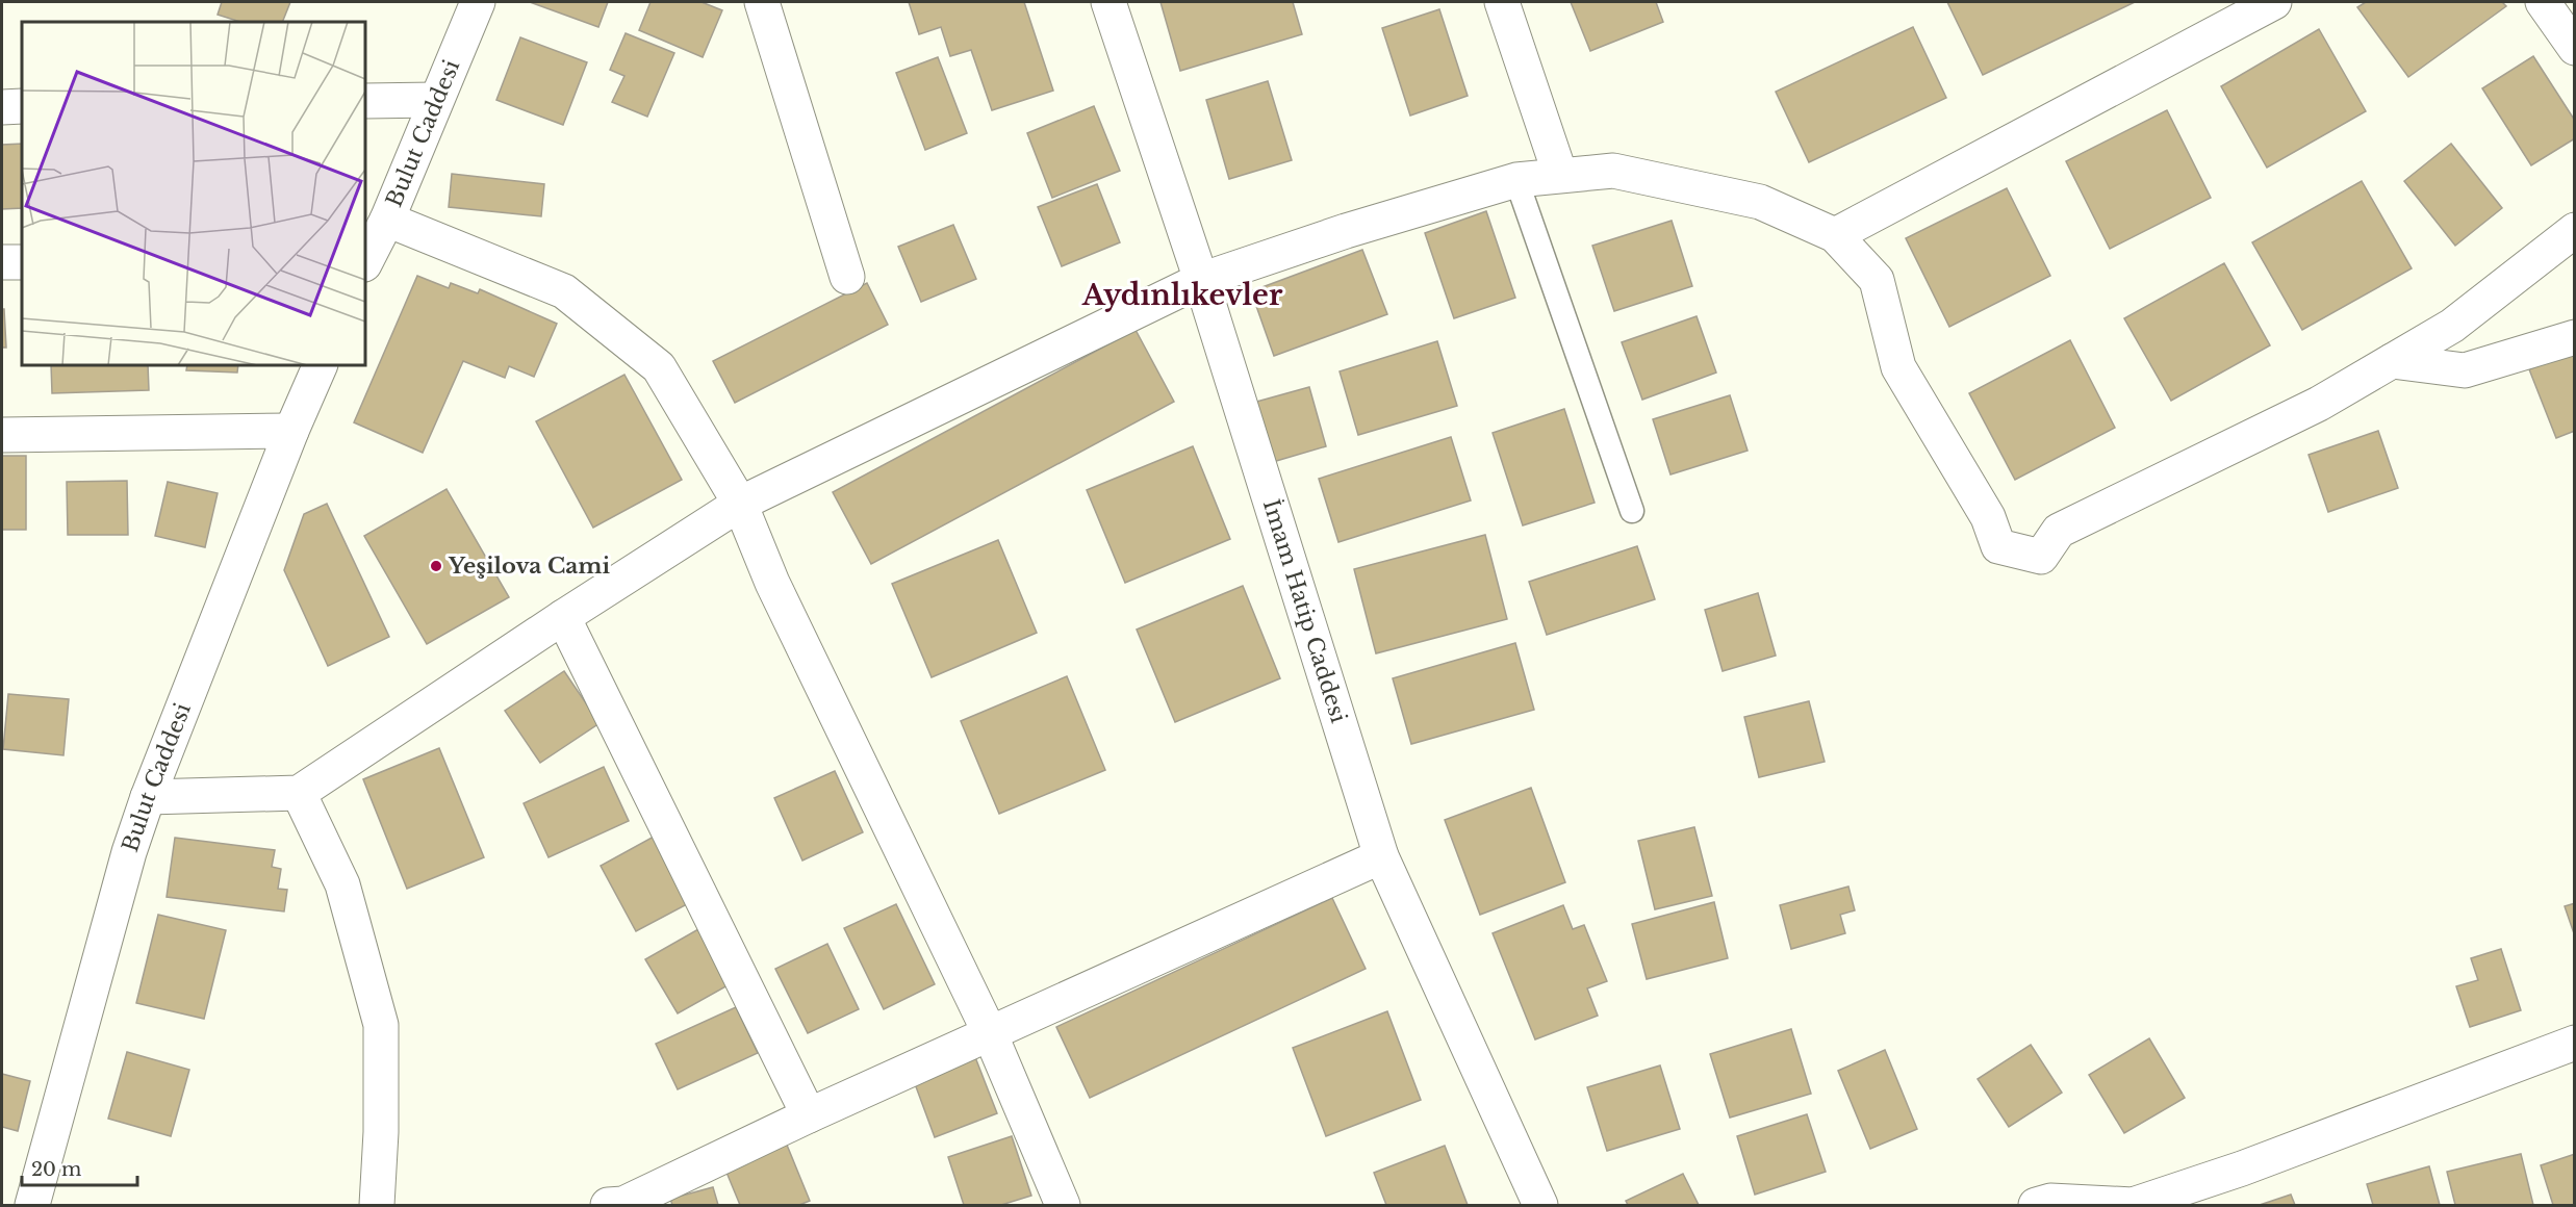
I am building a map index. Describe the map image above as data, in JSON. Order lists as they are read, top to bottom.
{
  "streets": {
    "street": ["Bulut Caddesi", "İmam Hatip Caddesi"]
  },
  "districts": ["Aydınlıkevler"],
  "places": ["Yeşilova Cami"],
  "scale_bar": "20 m"
}
